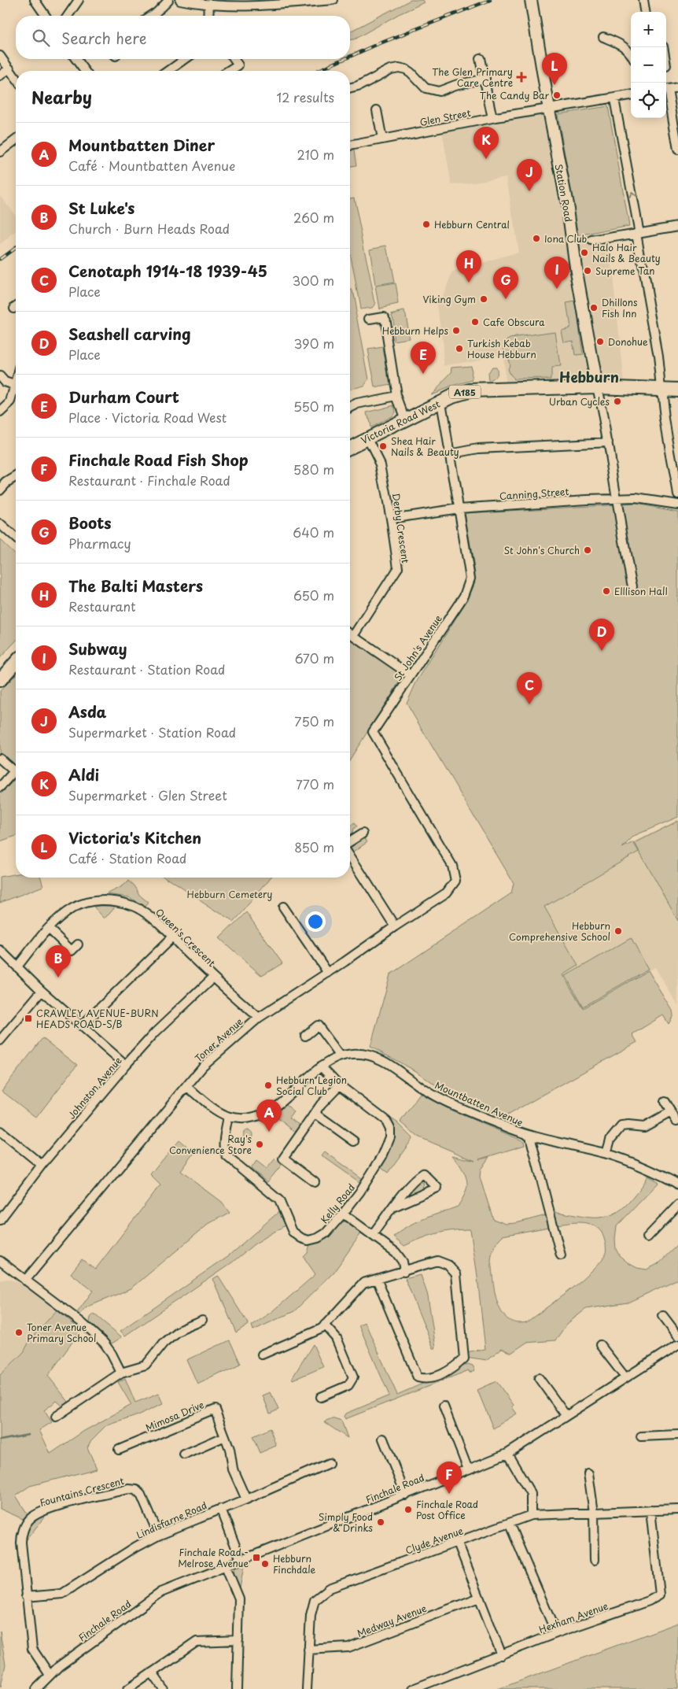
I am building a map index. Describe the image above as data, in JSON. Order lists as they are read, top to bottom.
{
  "streets": {
    "main road": ["Station Road", "A185", "Victoria Road West"],
    "street": [
      "Glen Street",
      "Canning Street",
      "Derby Crescent",
      "St John's Avenue",
      "Queen's Crescent",
      "Toner Avenue",
      "Johnston Avenue",
      "Mountbatten Avenue",
      "Kelly Road",
      "Mimosa Drive",
      "Finchale Road",
      "Fountains Crescent",
      "Lindisfarne Road",
      "Clyde Avenue",
      "Hexham Avenue",
      "Medway Avenue"
    ]
  },
  "crossings": [
    ["Glen Street", "Station Road"],
    ["Station Road", "A185"],
    ["Station Road", "Victoria Road West"],
    ["A185", "Victoria Road West"],
    ["Victoria Road West", "Derby Crescent"],
    ["Victoria Road West", "St John's Avenue"],
    ["Canning Street", "Derby Crescent"],
    ["Canning Street", "St John's Avenue"],
    ["St John's Avenue", "Toner Avenue"],
    ["Queen's Crescent", "Toner Avenue"],
    ["Queen's Crescent", "Johnston Avenue"],
    ["Toner Avenue", "Mountbatten Avenue"],
    ["Mountbatten Avenue", "Kelly Road"],
    ["Mimosa Drive", "Lindisfarne Road"],
    ["Finchale Road", "Fountains Crescent"],
    ["Fountains Crescent", "Lindisfarne Road"],
    ["Clyde Avenue", "Hexham Avenue"],
    ["Clyde Avenue", "Medway Avenue"]
  ],
  "districts": ["Hebburn"],
  "parks": ["Hebburn Cemetery"],
  "places": {
    "health": ["The Glen Primary Care Centre"],
    "other": [
      "The Candy Bar",
      "Hebburn Central",
      "Iona Club",
      "Halo Hair Nails & Beauty",
      "Supreme Tan",
      "Viking Gym",
      "Dhillons Fish Inn",
      "Cafe Obscura",
      "Hebburn Helps",
      "Donohue",
      "Turkish Kebab House Hebburn",
      "Urban Cycles",
      "Shea Hair Nails & Beauty",
      "St John's Church",
      "Elllison Hall",
      "Hebburn Comprehensive School",
      "Hebburn Legion Social Club",
      "Ray's Convenience Store",
      "Toner Avenue Primary School",
      "Finchale Road Post Office",
      "Simply Food & Drinks",
      "Hebburn Finchdale"
    ],
    "transit": ["CRAWLEY AVENUE-BURN HEADS ROAD-S/B", "Finchale Road - Melrose Avenue"]
  },
  "page": {
    "map_buttons": ["+", "−"],
    "search": "Search here",
    "pins": [
      "L",
      "K",
      "J",
      "H",
      "I",
      "G",
      "E",
      "D",
      "C",
      "B",
      "A",
      "F"
    ],
    "heading": ["Nearby", "12 results"],
    "list": [
      {
        "mark": "A",
        "name": "Mountbatten Diner",
        "note": "Café · Mountbatten Avenue",
        "value": "210 m"
      },
      {
        "mark": "B",
        "name": "St Luke's",
        "note": "Church · Burn Heads Road",
        "value": "260 m"
      },
      {
        "mark": "C",
        "name": "Cenotaph 1914-18 1939-45",
        "note": "Place",
        "value": "300 m"
      },
      {
        "mark": "D",
        "name": "Seashell carving",
        "note": "Place",
        "value": "390 m"
      },
      {
        "mark": "E",
        "name": "Durham Court",
        "note": "Place · Victoria Road West",
        "value": "550 m"
      },
      {
        "mark": "F",
        "name": "Finchale Road Fish Shop",
        "note": "Restaurant · Finchale Road",
        "value": "580 m"
      },
      {
        "mark": "G",
        "name": "Boots",
        "note": "Pharmacy",
        "value": "640 m"
      },
      {
        "mark": "H",
        "name": "The Balti Masters",
        "note": "Restaurant",
        "value": "650 m"
      },
      {
        "mark": "I",
        "name": "Subway",
        "note": "Restaurant · Station Road",
        "value": "670 m"
      },
      {
        "mark": "J",
        "name": "Asda",
        "note": "Supermarket · Station Road",
        "value": "750 m"
      },
      {
        "mark": "K",
        "name": "Aldi",
        "note": "Supermarket · Glen Street",
        "value": "770 m"
      },
      {
        "mark": "L",
        "name": "Victoria's Kitchen",
        "note": "Café · Station Road",
        "value": "850 m"
      }
    ]
  }
}
